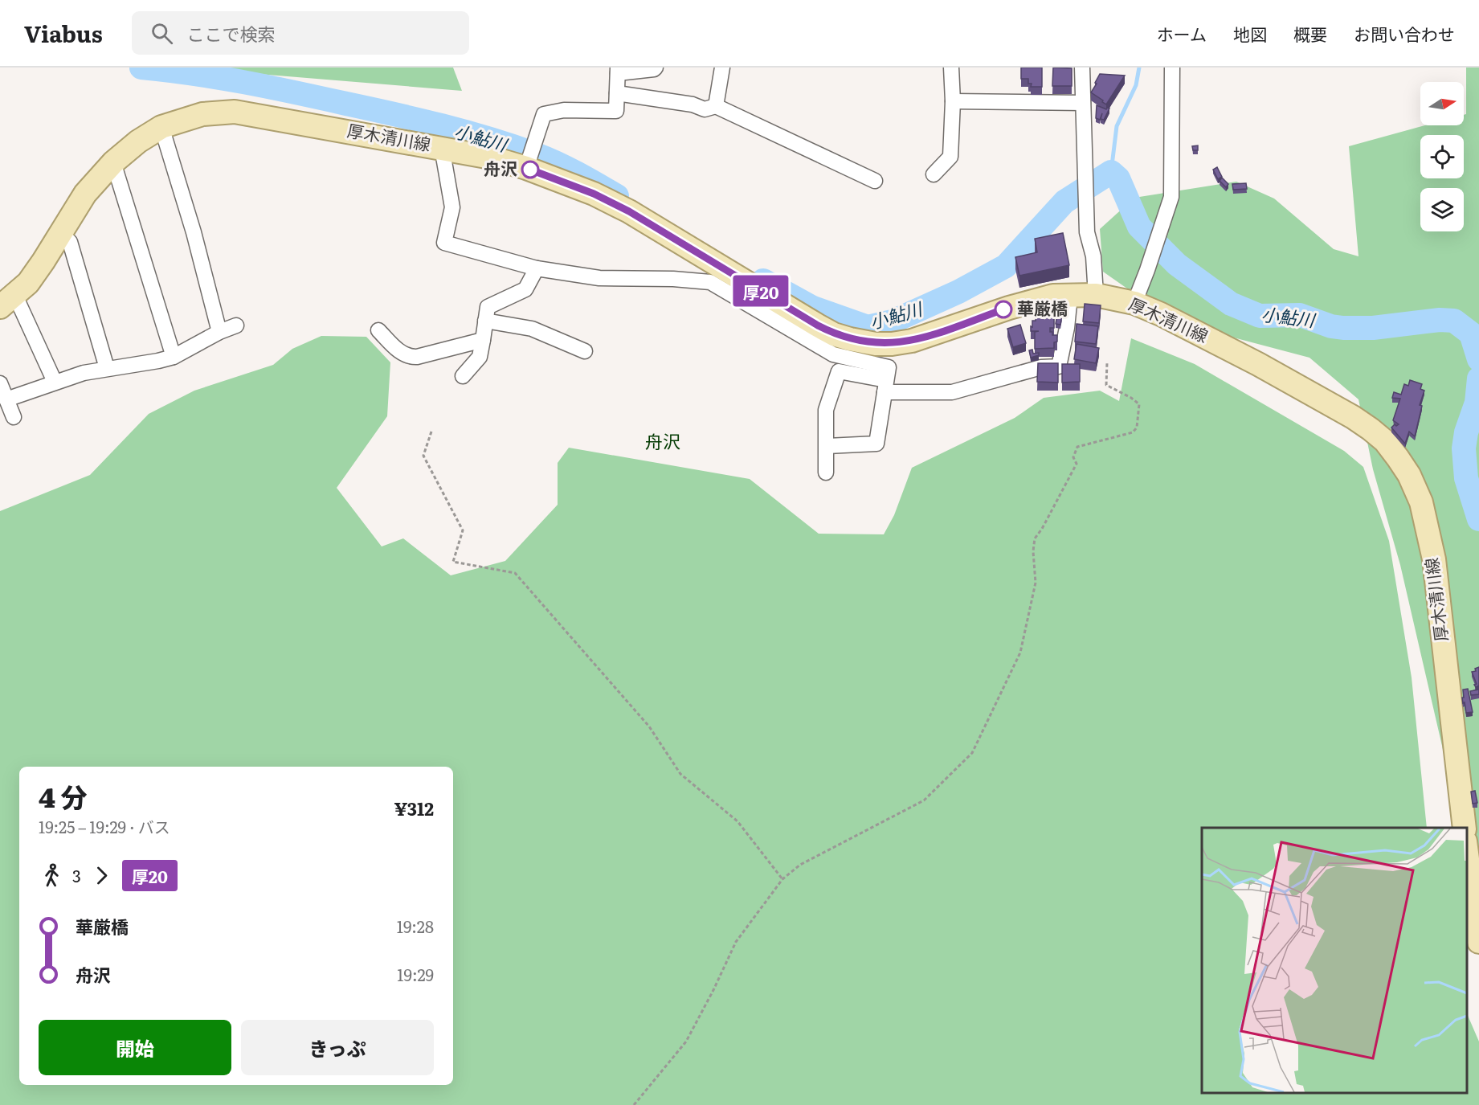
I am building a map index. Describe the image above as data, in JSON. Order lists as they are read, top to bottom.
{
  "streets": {
    "main road": ["厚木清川線"]
  },
  "districts": ["舟沢"],
  "water": ["小鮎川"],
  "places": ["舟沢", "華厳橋"],
  "lines": ["bus line 厚20"],
  "north": "right",
  "page": {
    "header": "Viabus",
    "search": "ここで検索",
    "nav": [
      "ホーム",
      "地図",
      "概要",
      "お問い合わせ"
    ],
    "on_map": "厚20",
    "heading": ["4 分", "19:25 – 19:29 · バス", "¥312"],
    "legs": ["3", "厚20"],
    "list": [
      {
        "name": "華厳橋",
        "value": "19:28"
      },
      {
        "name": "舟沢",
        "value": "19:29"
      }
    ],
    "buttons": ["開始", "きっぷ"]
  }
}
